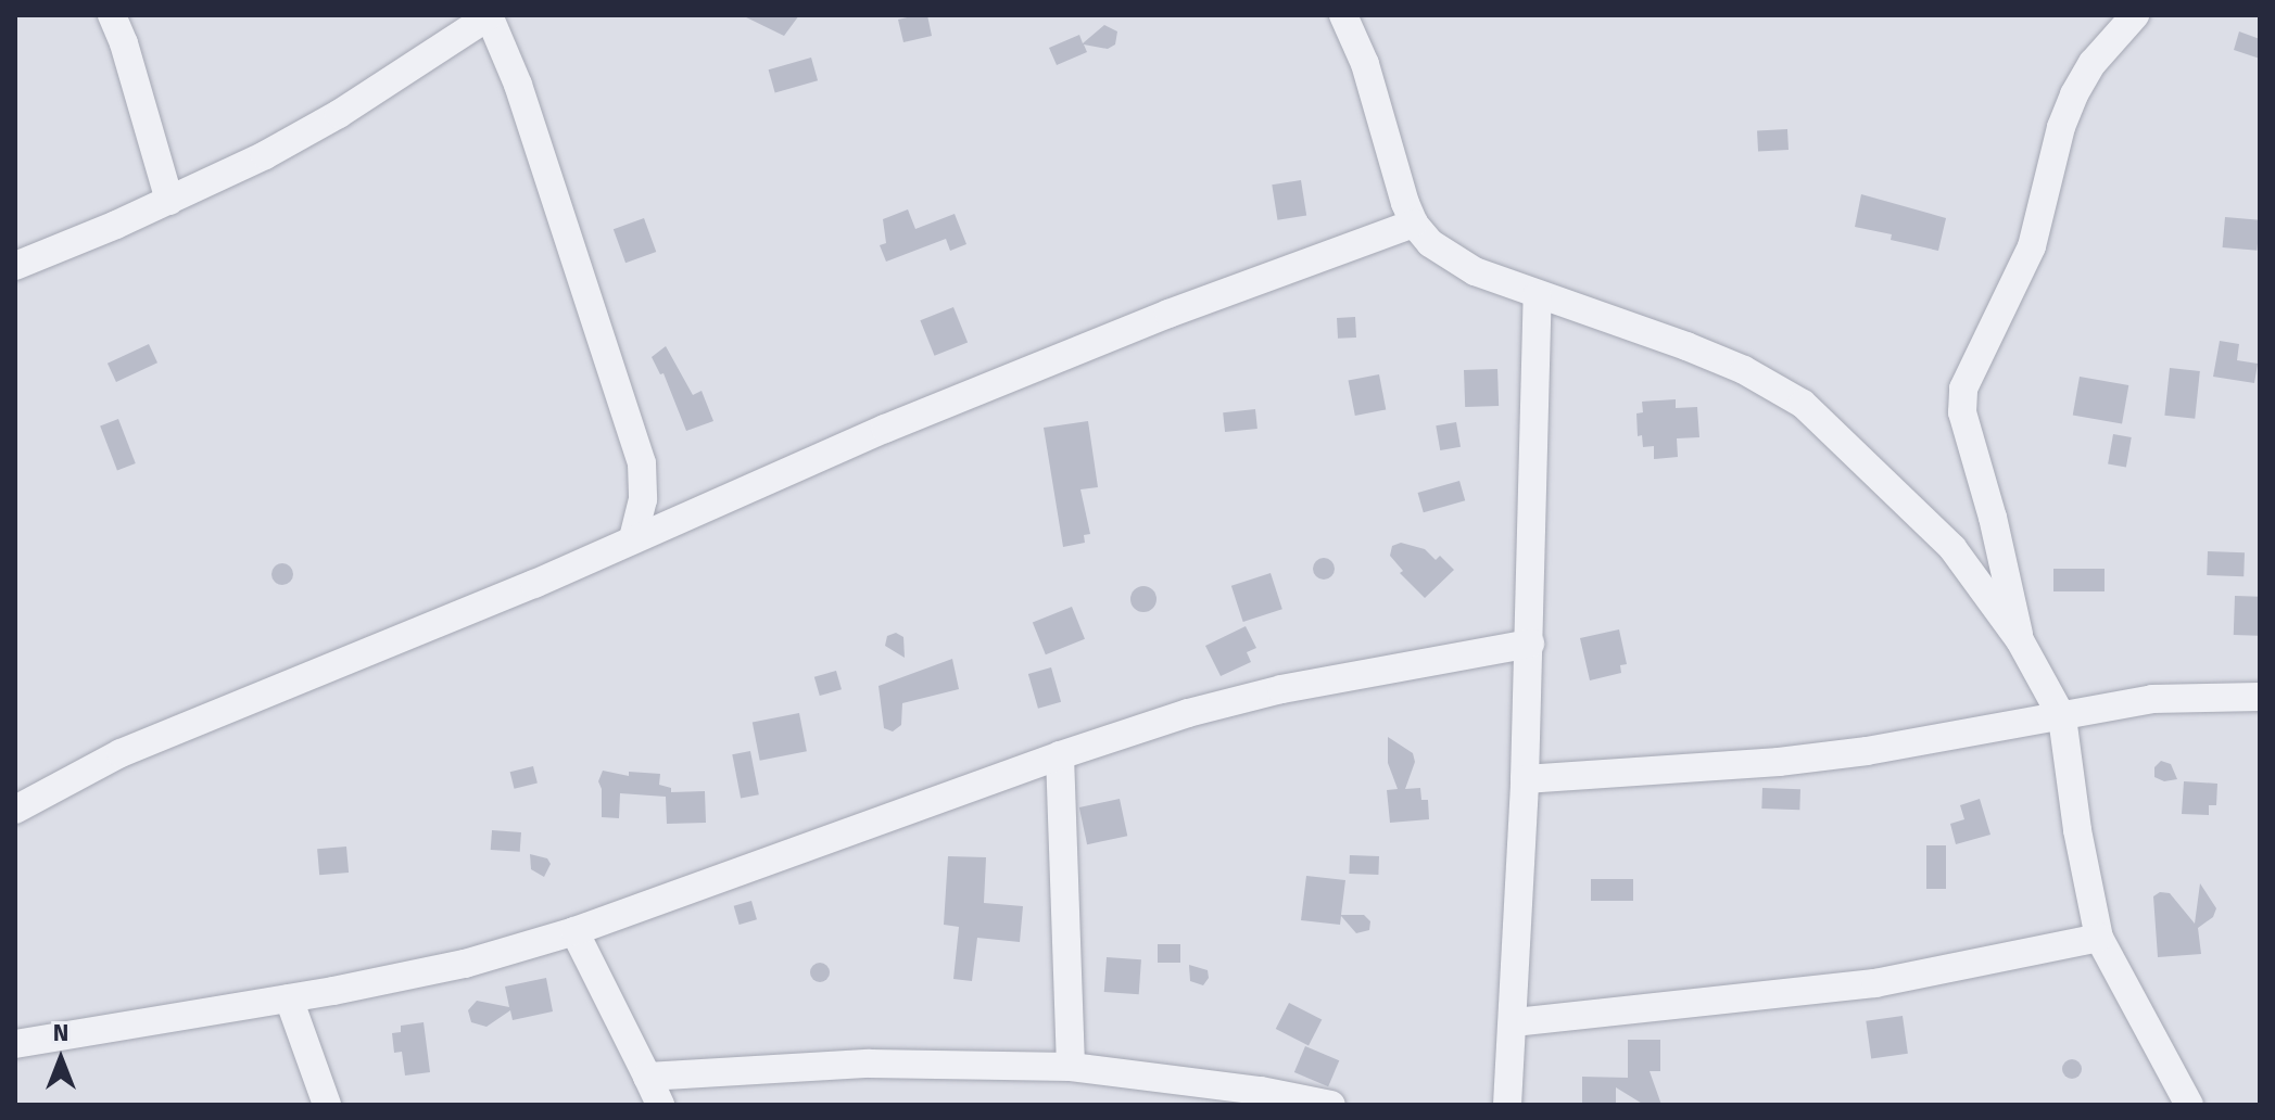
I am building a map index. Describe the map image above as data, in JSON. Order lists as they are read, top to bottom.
{
  "north": "top"
}
